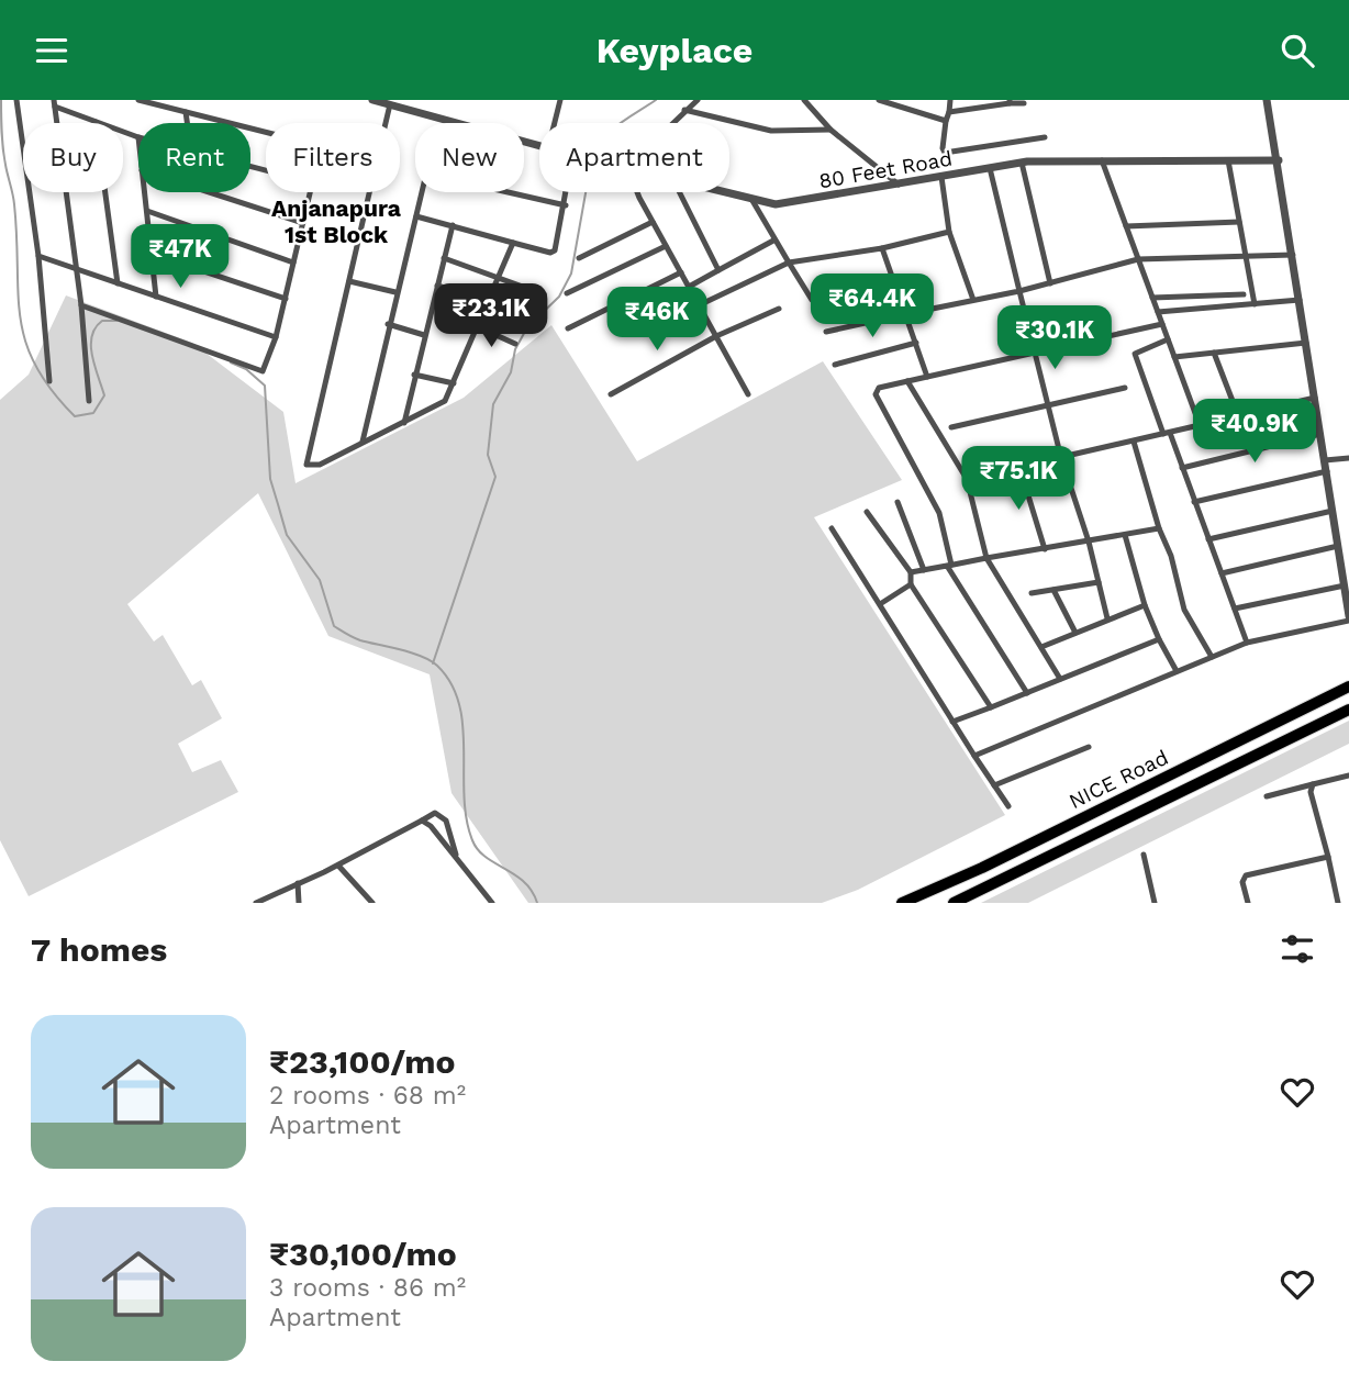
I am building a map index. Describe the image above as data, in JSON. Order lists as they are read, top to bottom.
{
  "streets": {
    "highway": ["NICE Road"],
    "street": ["80 Feet Road"]
  },
  "districts": ["Anjanapura 1st Block"],
  "page": {
    "header": "Keyplace",
    "chip": [
      "Buy",
      "Rent",
      "Filters",
      "New",
      "Apartment"
    ],
    "price": [
      "₹47K",
      "₹64.4K",
      "₹23.1K",
      "₹46K",
      "₹30.1K",
      "₹40.9K",
      "₹75.1K"
    ],
    "heading": "7 homes",
    "list": [
      {
        "name": "₹23,100/mo",
        "note": "2 rooms · 68 m² · Apartment"
      },
      {
        "name": "₹30,100/mo",
        "note": "3 rooms · 86 m² · Apartment"
      }
    ]
  }
}
